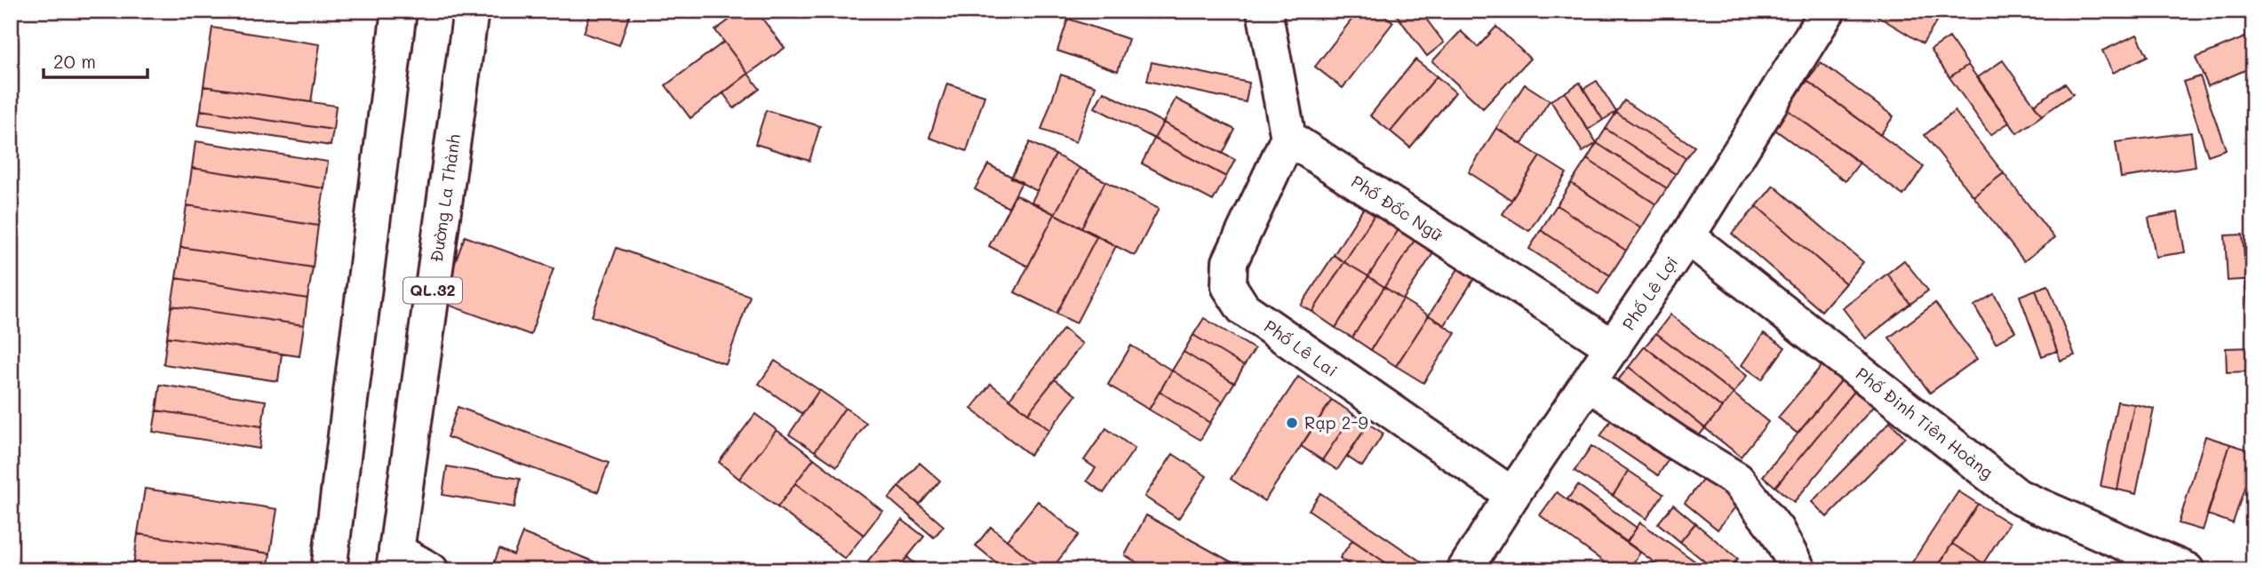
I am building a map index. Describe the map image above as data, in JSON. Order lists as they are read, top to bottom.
{
  "streets": {
    "main road": [
      "Đường La Thành",
      "Phố Đốc Ngữ",
      "QL.32",
      "Phố Lê Lợi",
      "Phố Lê Lai",
      "Phố Đinh Tiên Hoàng"
    ]
  },
  "crossings": [
    ["Phố Đốc Ngữ", "Phố Lê Lợi"],
    ["Phố Đốc Ngữ", "Phố Lê Lai"],
    ["Phố Lê Lợi", "Phố Lê Lai"],
    ["Phố Lê Lợi", "Phố Đinh Tiên Hoàng"]
  ],
  "places": ["Rạp 2-9"],
  "scale_bar": "20 m"
}
